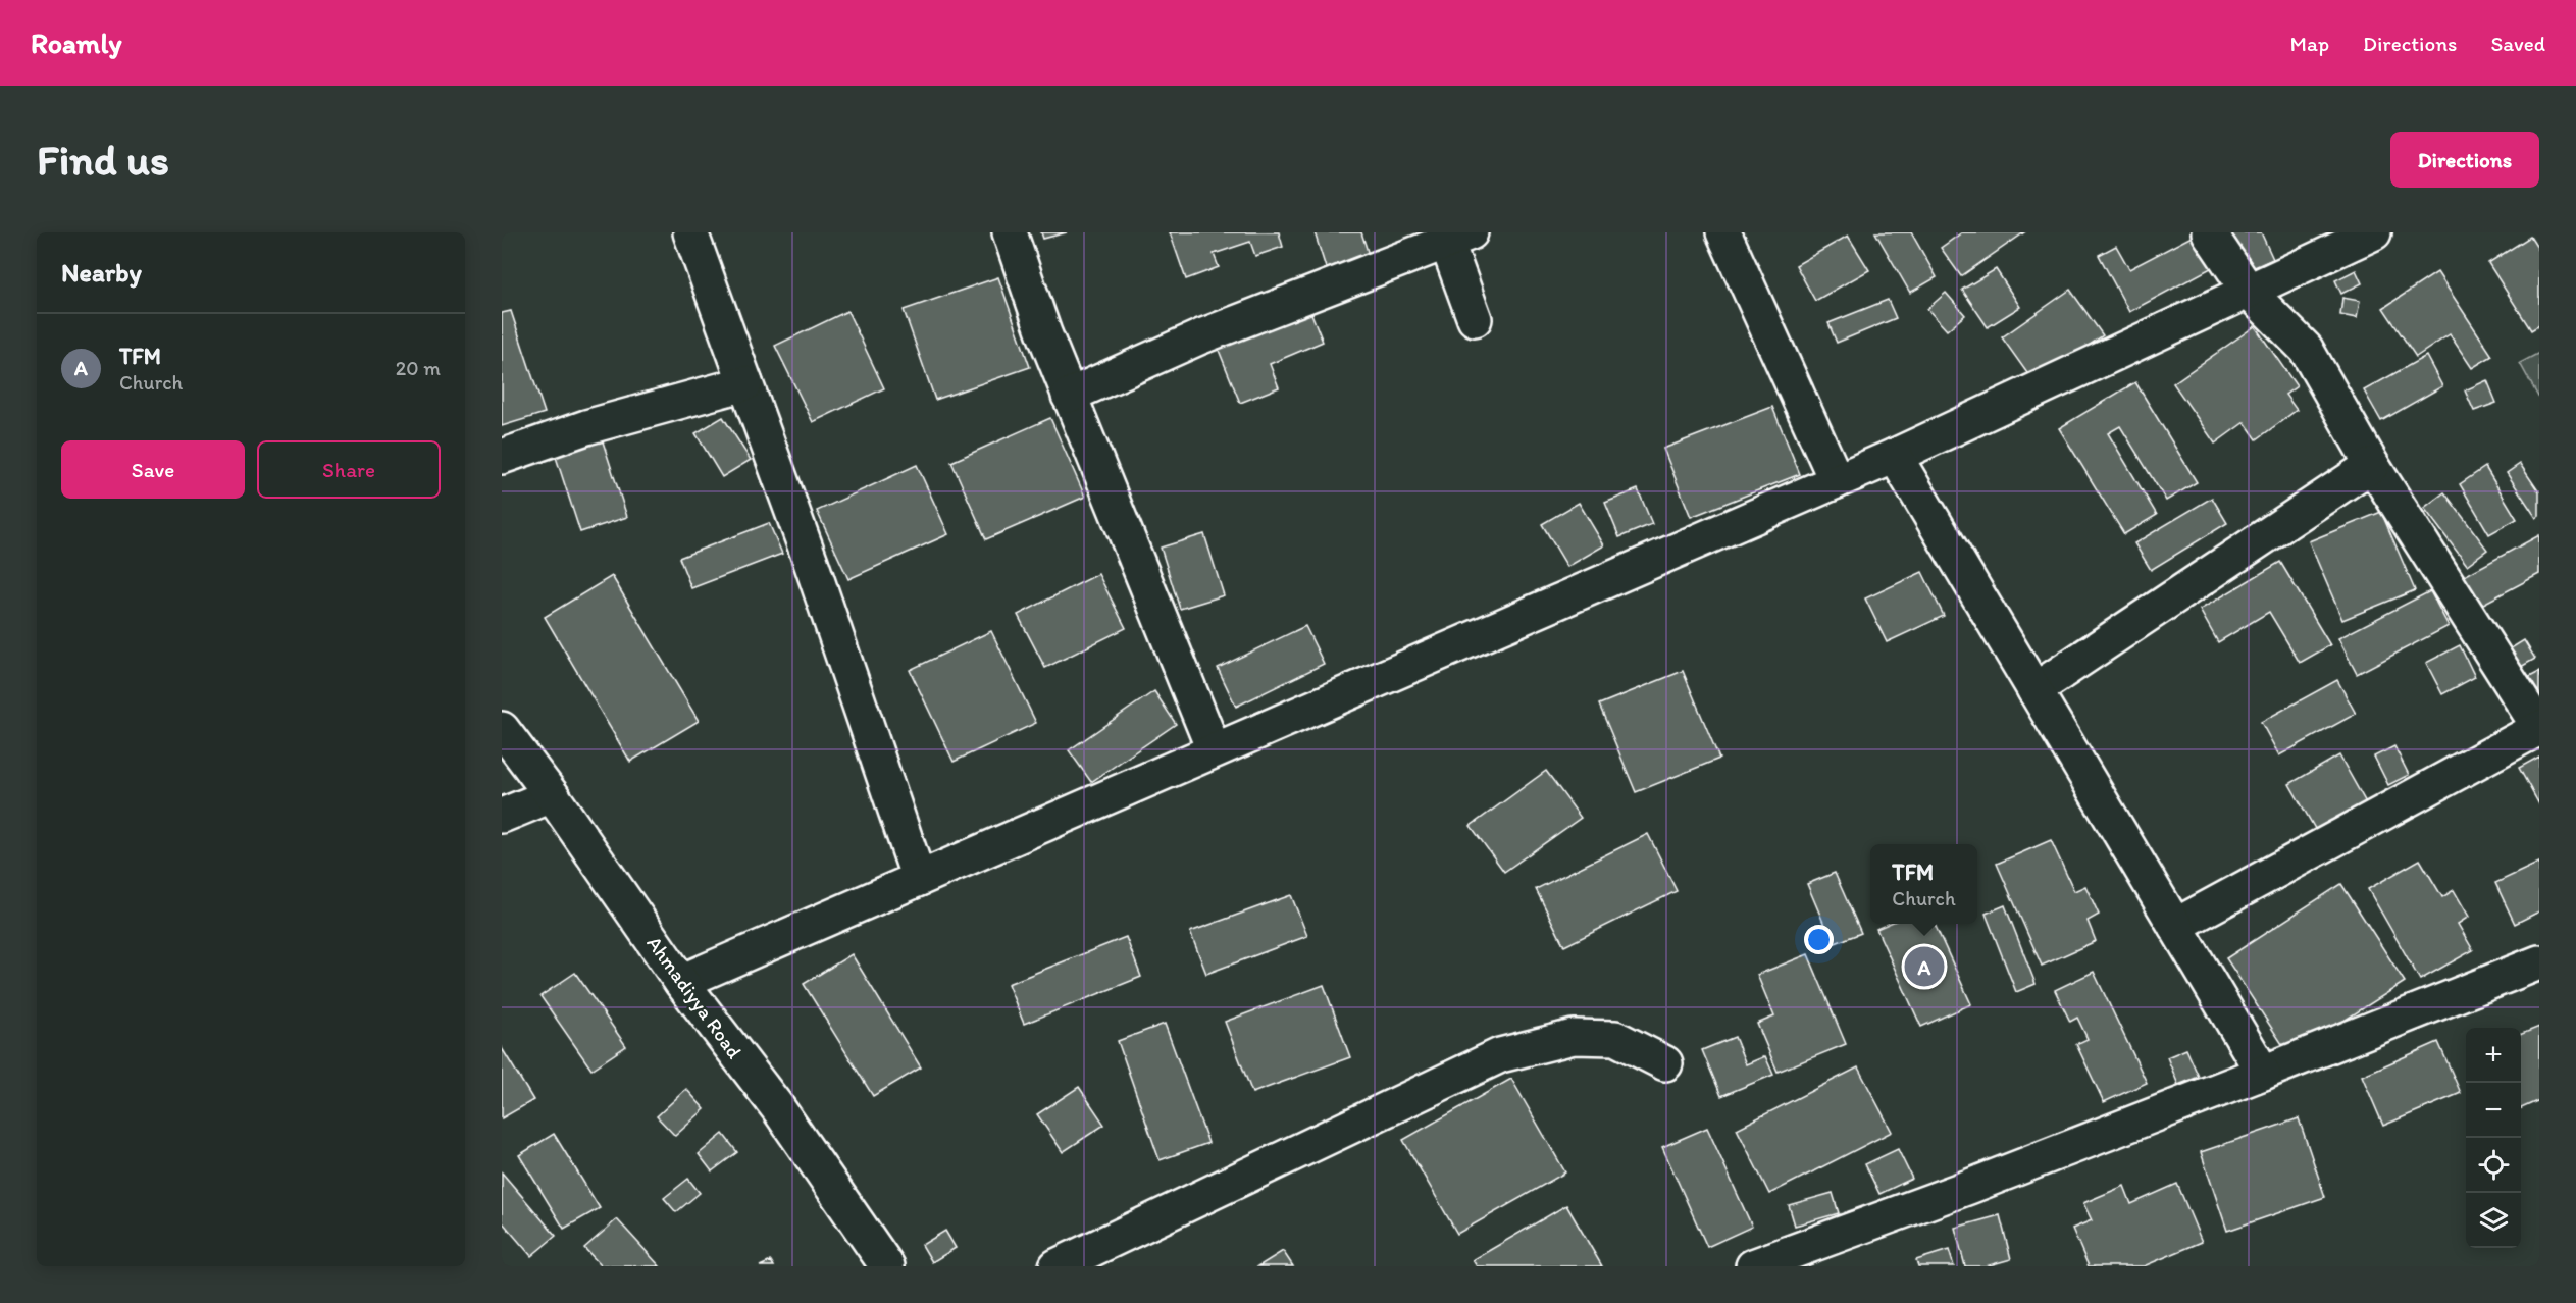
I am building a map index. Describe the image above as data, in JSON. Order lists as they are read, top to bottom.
{
  "streets": {
    "street": ["Ahmadiyya Road"]
  },
  "page": {
    "header": "Roamly",
    "nav": ["Map", "Directions", "Saved"],
    "buttons": [
      "Directions",
      ["Save", "Share"]
    ],
    "title": "Find us",
    "heading": "Nearby",
    "list": [
      {
        "mark": "A",
        "name": "TFM",
        "note": "Church",
        "value": "20 m"
      }
    ],
    "popup": ["TFM", "Church"],
    "pins": "A",
    "map_buttons": ["+", "−"]
  }
}
